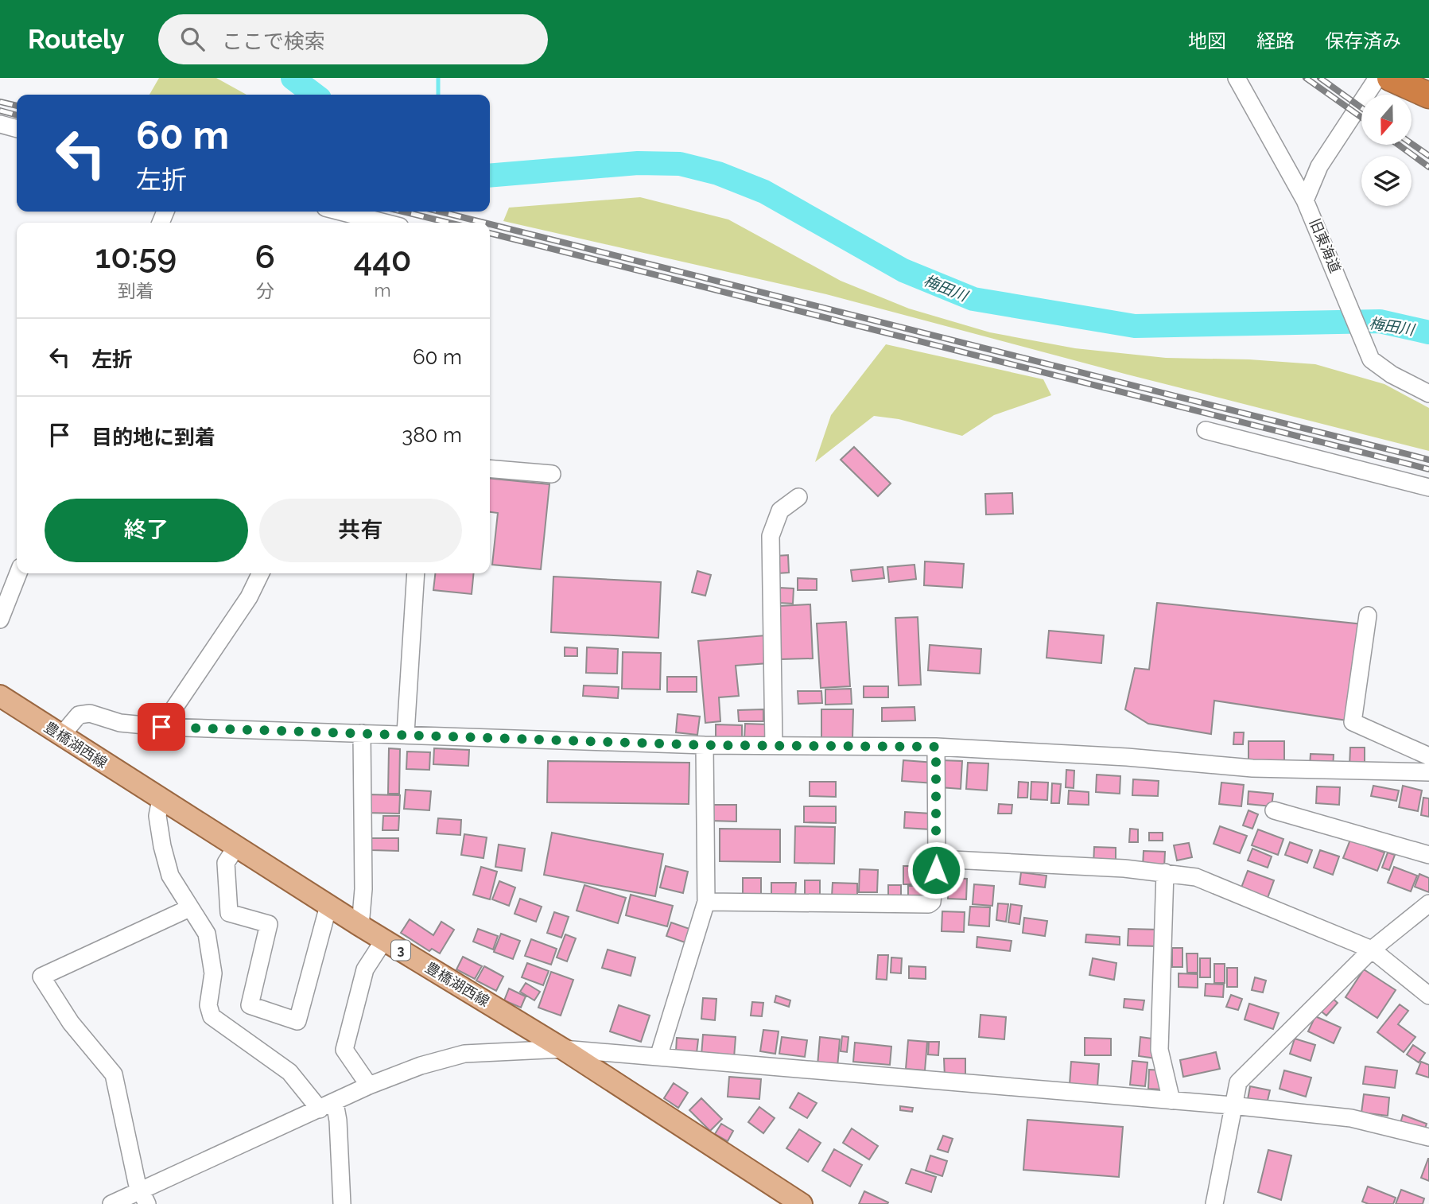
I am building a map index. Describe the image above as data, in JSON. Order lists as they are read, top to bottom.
{
  "streets": {
    "main road": ["豊橋湖西線", "3"],
    "street": ["旧東海道"]
  },
  "water": ["梅田川"],
  "north": "bottom",
  "page": {
    "header": "Routely",
    "search": "ここで検索",
    "nav": ["地図", "経路", "保存済み"],
    "turn": ["60 m", "左折"],
    "eta": [
      "10:59",
      "到着",
      "6",
      "分",
      "440",
      "m"
    ],
    "list": [
      {
        "name": "左折",
        "value": "60 m"
      },
      {
        "name": "目的地に到着",
        "value": "380 m"
      }
    ],
    "buttons": ["終了", "共有"]
  }
}
